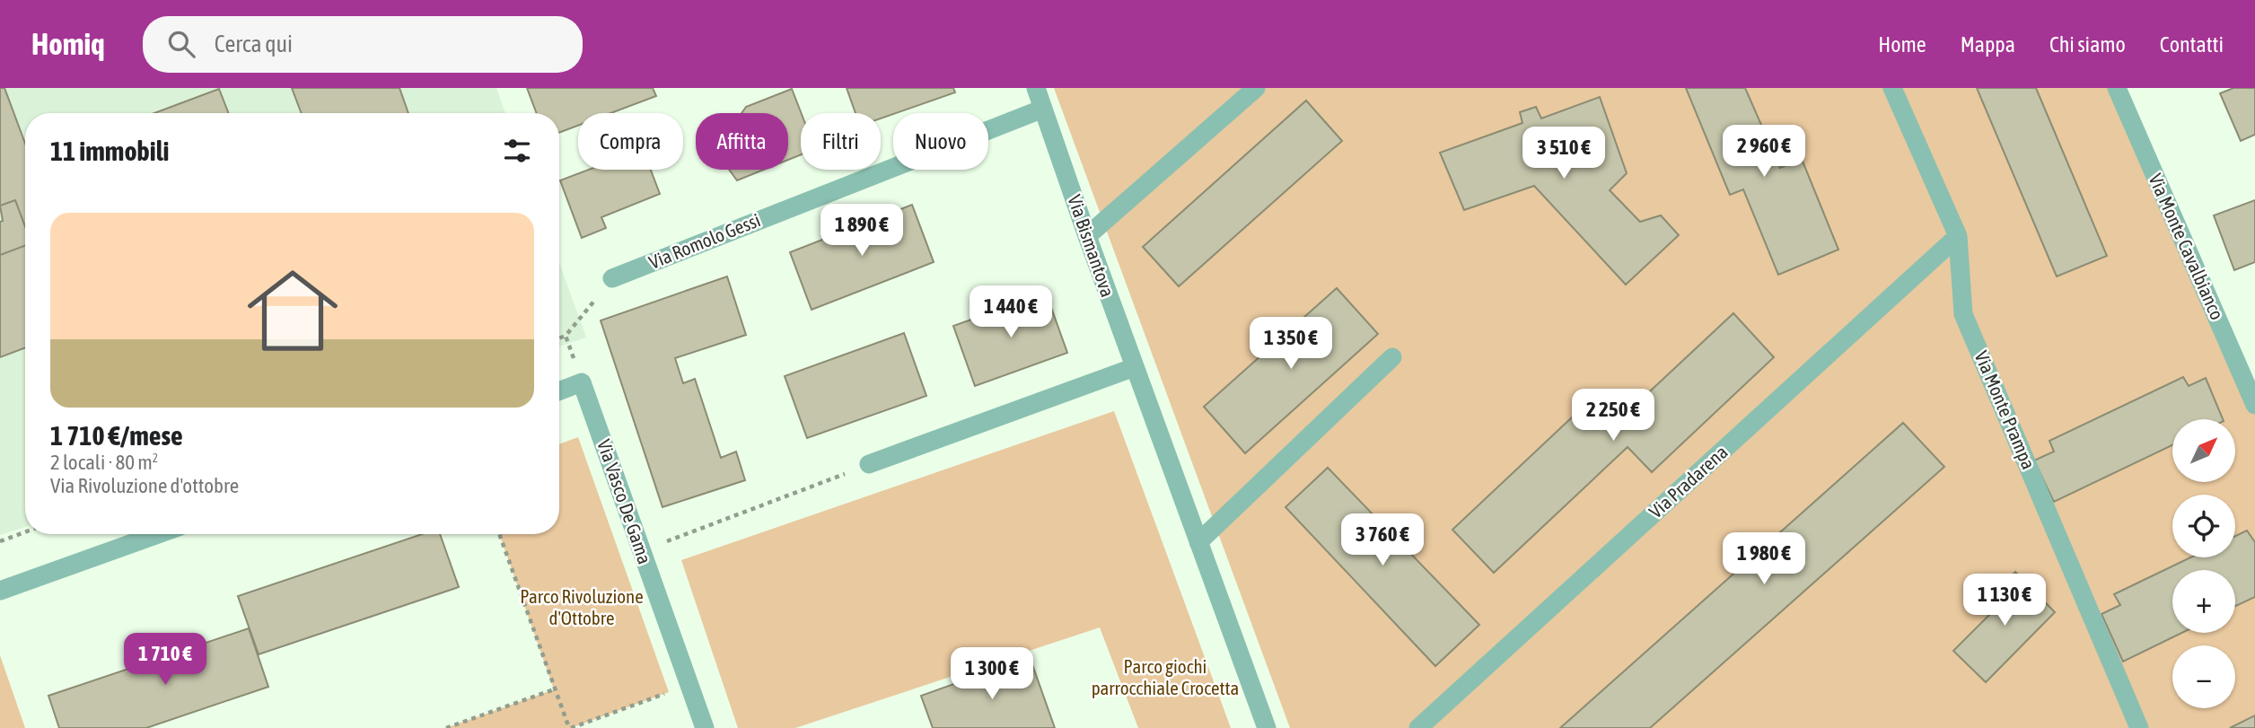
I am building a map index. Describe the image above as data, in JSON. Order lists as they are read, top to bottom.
{
  "streets": {
    "street": [
      "Via Romolo Gessi",
      "Via Bismantova",
      "Via Monte Cavalbianco",
      "Via Monte Prampa",
      "Via Pradarena",
      "Via Vasco De Gama"
    ]
  },
  "crossings": [
    ["Via Romolo Gessi", "Via Bismantova"],
    ["Via Monte Prampa", "Via Pradarena"]
  ],
  "parks": ["Parco Rivoluzione d'Ottobre", "Parco giochi parrocchiale Crocetta"],
  "north": "top right",
  "page": {
    "header": "Homiq",
    "search": "Cerca qui",
    "nav": [
      "Home",
      "Mappa",
      "Chi siamo",
      "Contatti"
    ],
    "chip": [
      "Compra",
      "Affitta",
      "Filtri",
      "Nuovo"
    ],
    "heading": "11 immobili",
    "price": [
      "2 960 €",
      "3 510 €",
      "1 890 €",
      "1 440 €",
      "1 350 €",
      "2 250 €",
      "3 760 €",
      "1 980 €",
      "1 130 €",
      "1 710 €",
      "1 300 €"
    ],
    "list": [
      {
        "name": "1 710 €/mese",
        "note": "2 locali · 80 m² · Via Rivoluzione d'ottobre"
      }
    ],
    "map_buttons": ["+", "−"]
  }
}
